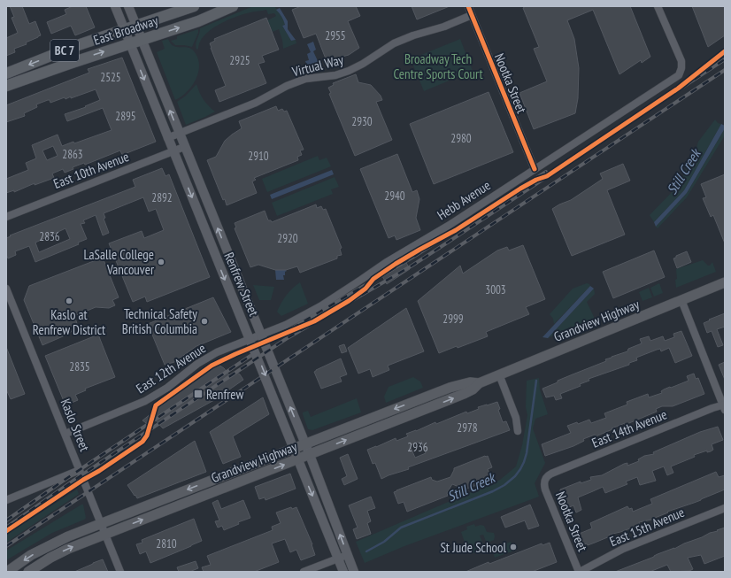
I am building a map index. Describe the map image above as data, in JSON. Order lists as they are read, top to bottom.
{
  "streets": {
    "main road": ["East Broadway", "BC 7", "Grandview Highway"],
    "street": [
      "Virtual Way",
      "Nootka Street",
      "East 10th Avenue",
      "Hebb Avenue",
      "Renfrew Street",
      "East 12th Avenue",
      "Kaslo Street",
      "East 14th Avenue",
      "East 15th Avenue"
    ]
  },
  "crossings": [
    ["East Broadway", "Renfrew Street"],
    ["Virtual Way", "Nootka Street"],
    ["Virtual Way", "Renfrew Street"],
    ["Nootka Street", "Hebb Avenue"],
    ["Nootka Street", "East 14th Avenue"],
    ["Nootka Street", "East 15th Avenue"],
    ["East 10th Avenue", "Renfrew Street"],
    ["Hebb Avenue", "Renfrew Street"],
    ["Hebb Avenue", "East 12th Avenue"],
    ["Renfrew Street", "Grandview Highway"],
    ["Renfrew Street", "East 12th Avenue"],
    ["Grandview Highway", "Kaslo Street"],
    ["East 12th Avenue", "Kaslo Street"]
  ],
  "water": ["Still Creek"],
  "parks": ["Broadway Tech Centre Sports Court"],
  "places": {
    "other": [
      "LaSalle College Vancouver",
      "Kaslo at Renfrew District",
      "Technical Safety British Columbia",
      "St Jude School"
    ],
    "transit": ["Renfrew"]
  },
  "house_numbers": [
    "2955",
    "2925",
    "2525",
    "2895",
    "2930",
    "2980",
    "2863",
    "2910",
    "2940",
    "2892",
    "2836",
    "2920",
    "3003",
    "2999",
    "2835",
    "2978",
    "2936",
    "2810"
  ]
}
